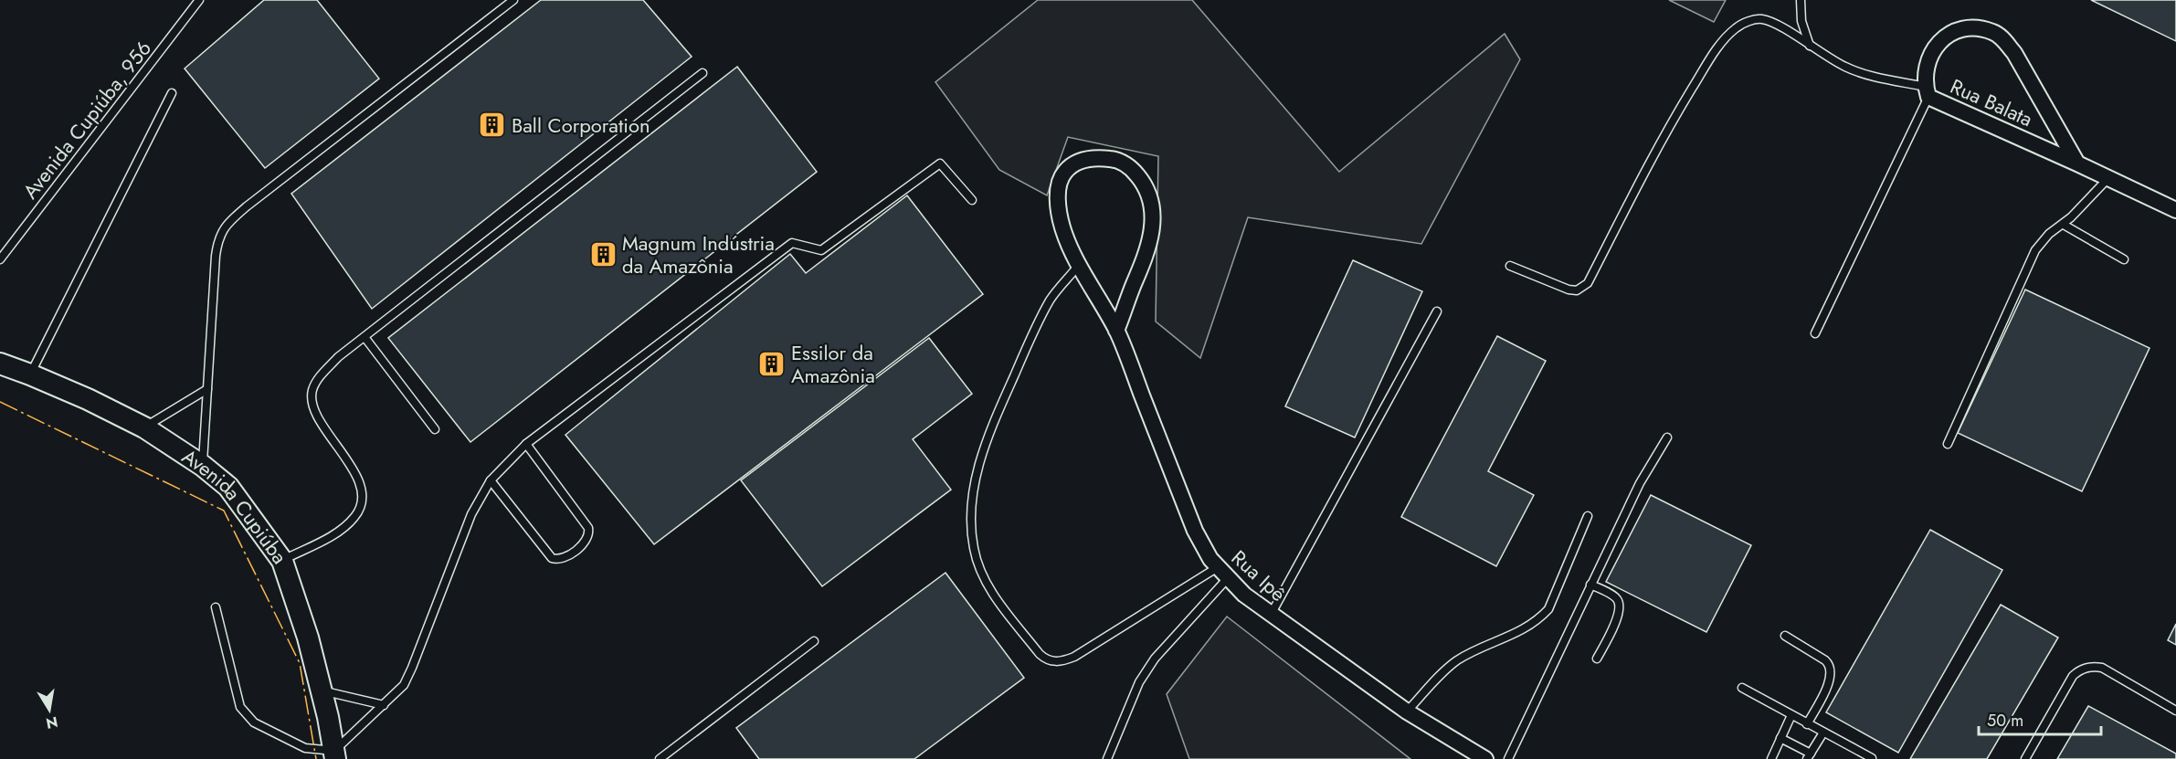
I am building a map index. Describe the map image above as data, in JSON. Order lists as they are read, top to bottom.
{
  "streets": {
    "street": ["Rua Balata", "Avenida Cupiúba", "Rua Ipê"],
    "lane": ["Avenida Cupiúba, 956"]
  },
  "places": {
    "building": ["Ball Corporation", "Magnum Indústria da Amazônia", "Essilor da Amazônia"]
  },
  "scale_bar": "50 m",
  "north": "bottom"
}
